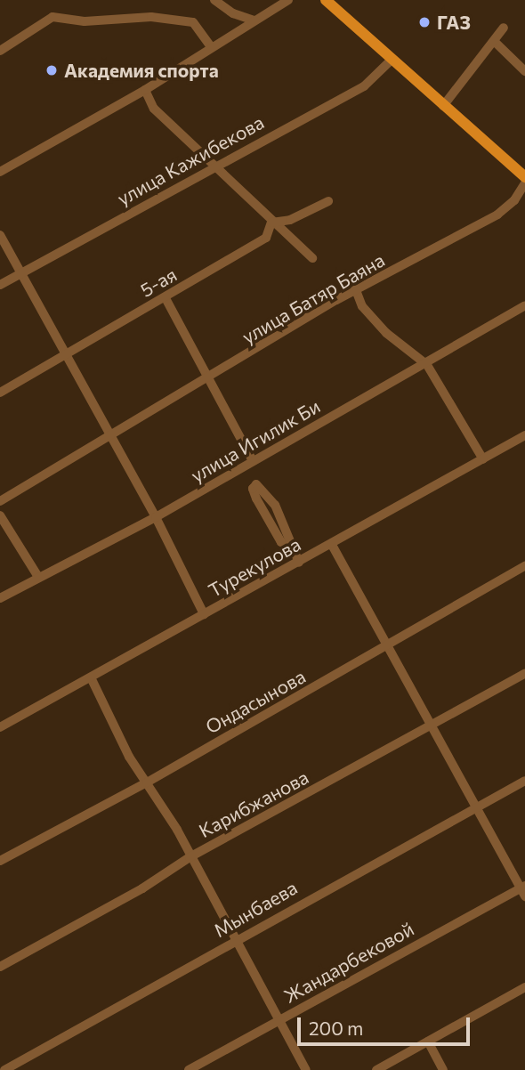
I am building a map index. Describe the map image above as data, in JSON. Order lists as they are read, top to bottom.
{
  "streets": {
    "street": [
      "улица Кажибекова",
      "5-ая",
      "улица Батяр Баяна",
      "улица Игилик Би",
      "Турекулова",
      "Ондасынова",
      "Карибжанова",
      "Мынбаева",
      "Жандарбековой"
    ]
  },
  "places": ["ГАЗ", "Академия спорта"],
  "scale_bar": "200 m"
}
